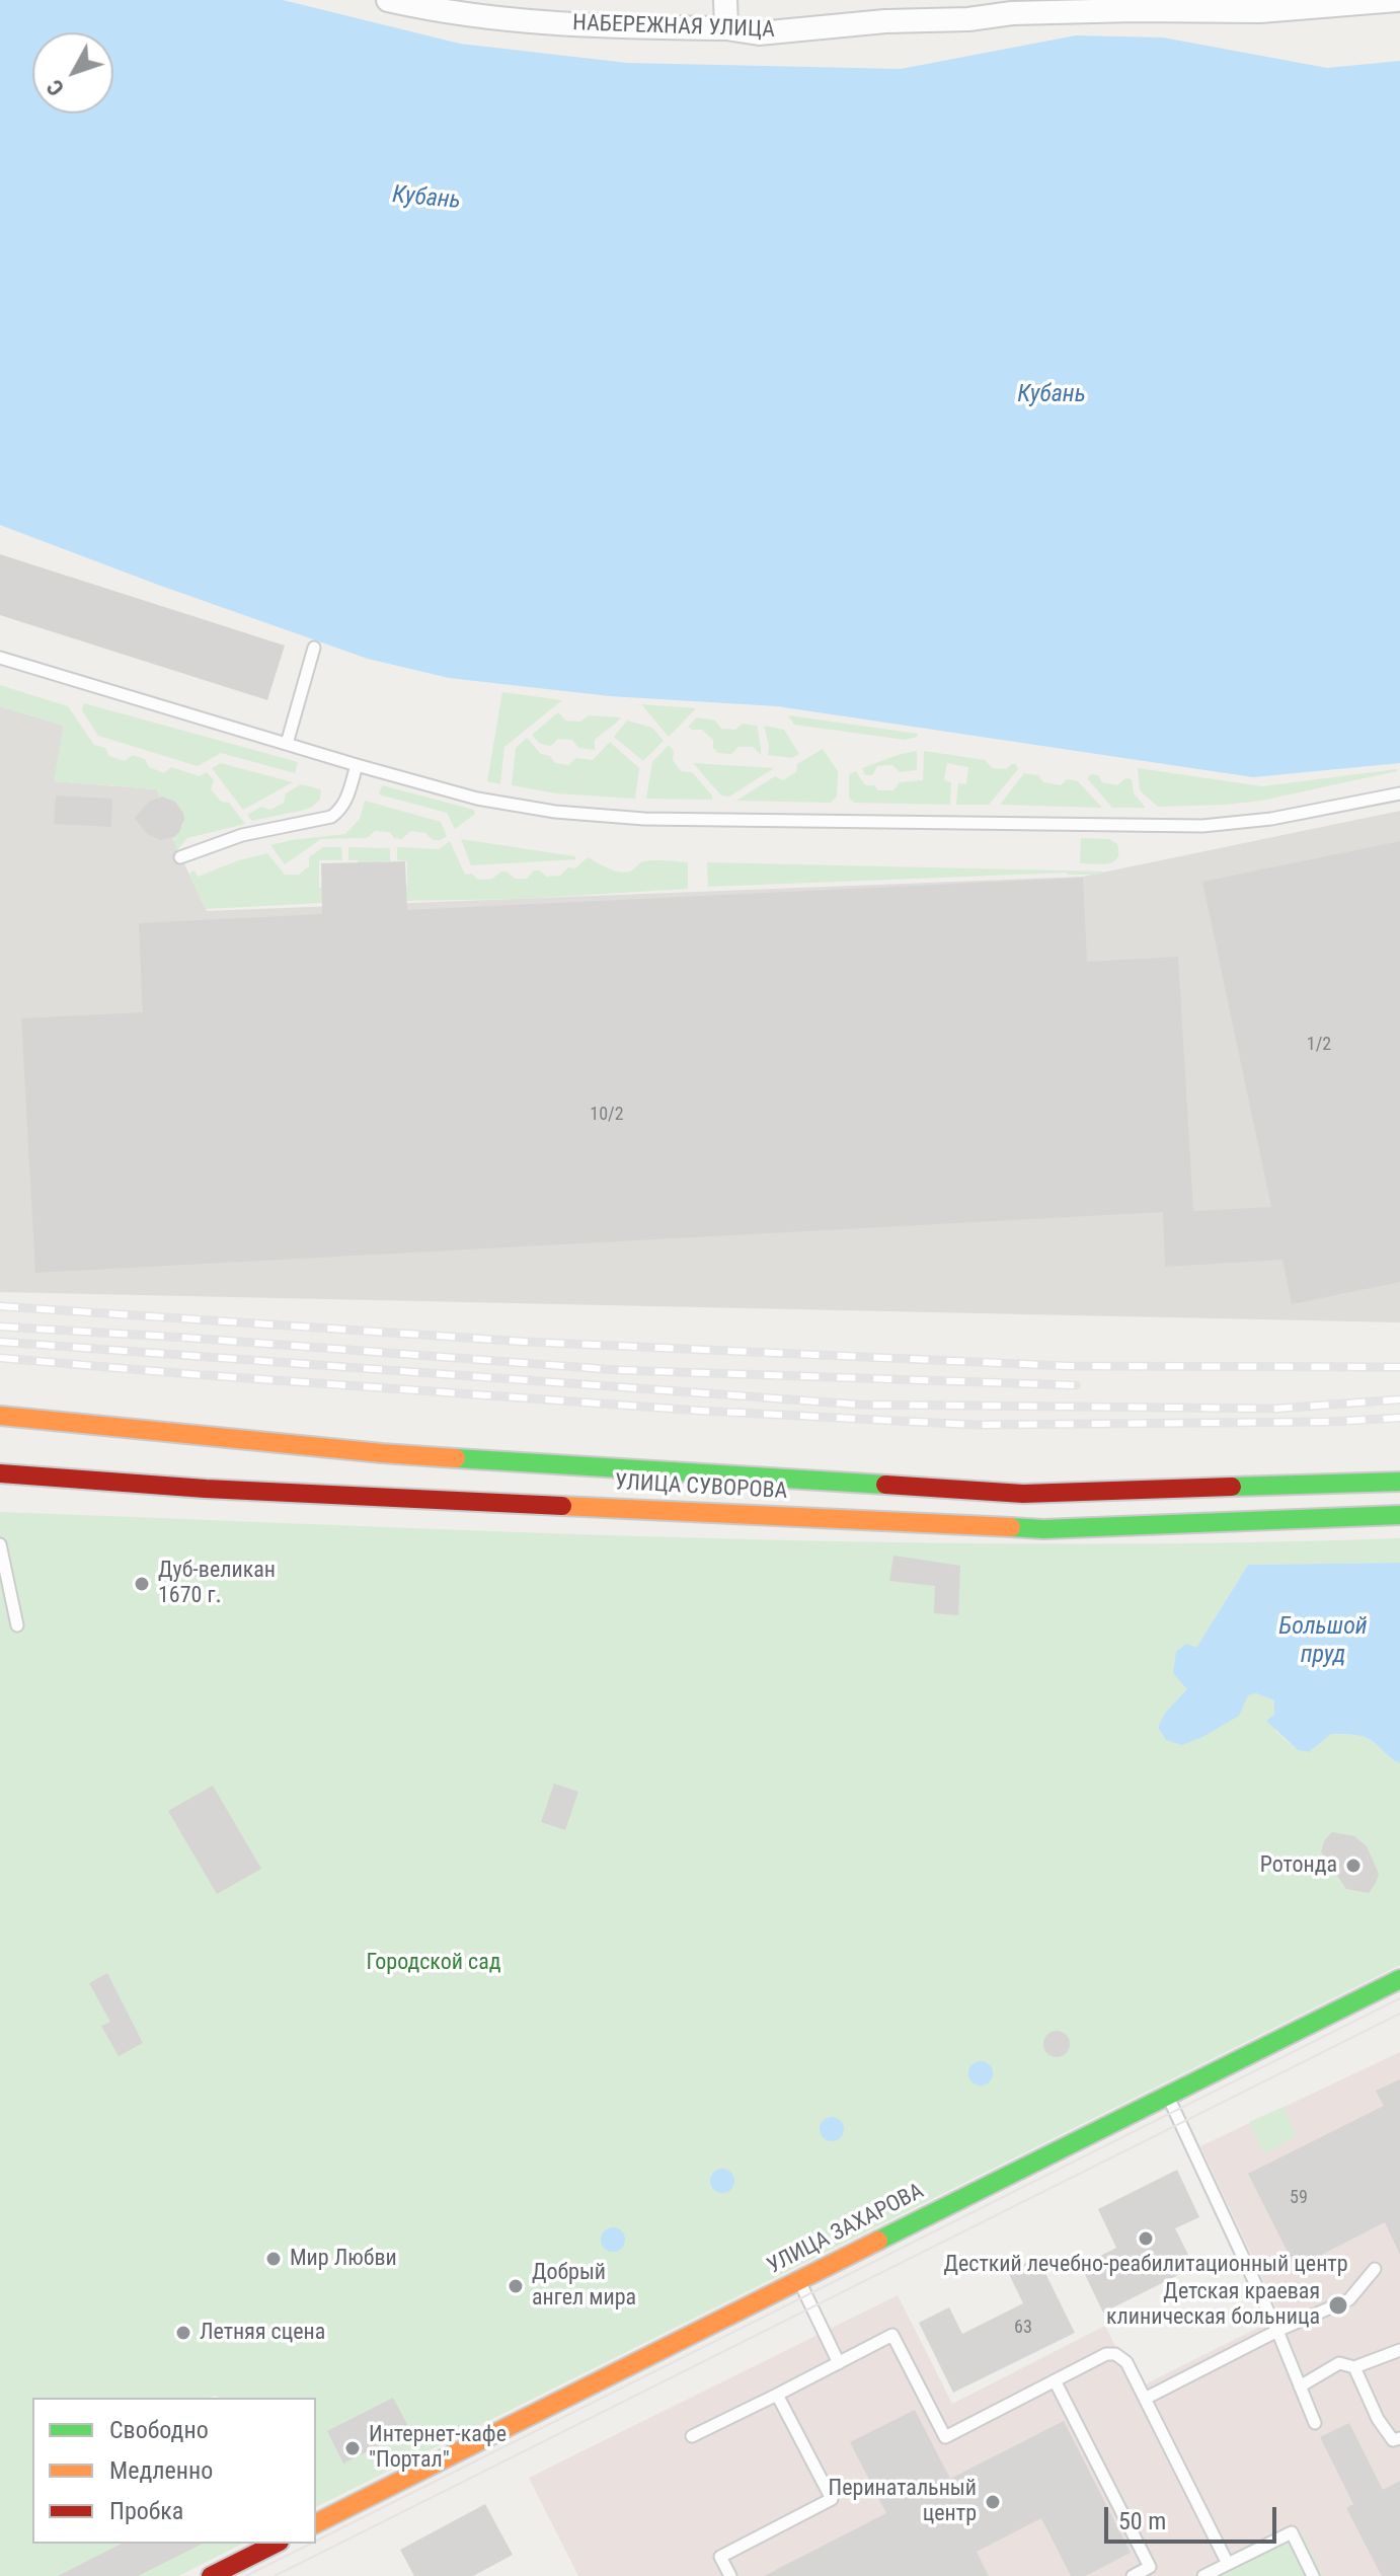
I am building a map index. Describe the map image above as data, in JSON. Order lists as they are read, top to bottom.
{
  "streets": {
    "main road": ["УЛИЦА СУВОРОВА", "УЛИЦА ЗАХАРОВА"],
    "street": ["НАБЕРЕЖНАЯ УЛИЦА"]
  },
  "water": ["Кубань", "Большой пруд"],
  "parks": ["Городской сад"],
  "places": [
    "Дуб-великан 1670 г.",
    "Ротонда",
    "Десткий лечебно-реабилитационный центр",
    "Мир Любви",
    "Добрый ангел мира",
    "Детская краевая клиническая больница",
    "Летняя сцена",
    "Интернет-кафе \"Портал\"",
    "Перинатальный центр"
  ],
  "house_numbers": [
    "1/2",
    "10/2",
    "59",
    "63"
  ],
  "legend": ["Свободно", "Медленно", "Пробка"],
  "scale_bar": "50 m",
  "north": "bottom left"
}
